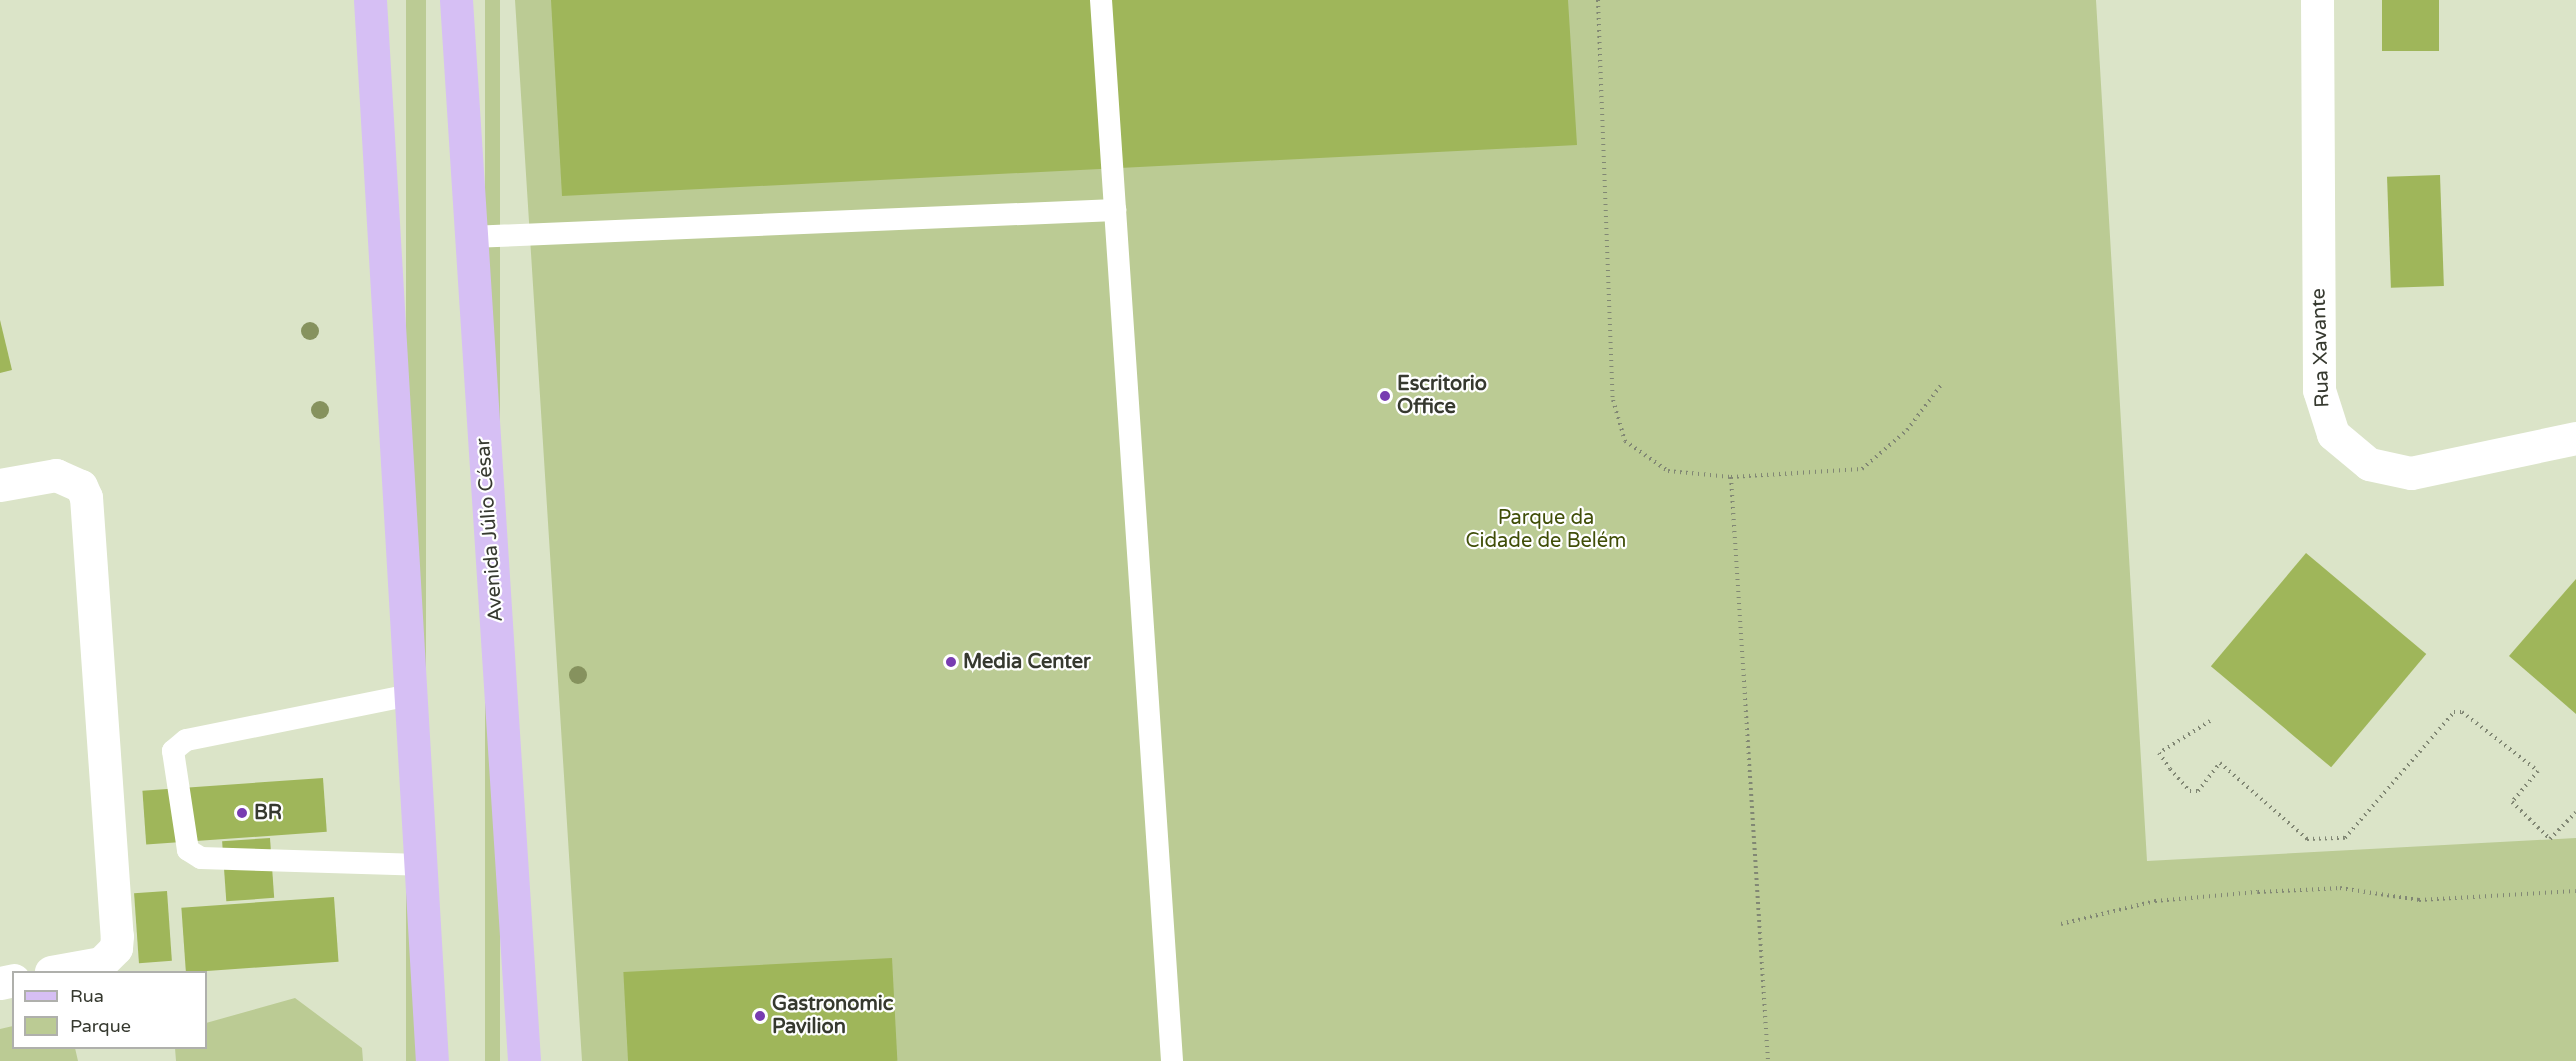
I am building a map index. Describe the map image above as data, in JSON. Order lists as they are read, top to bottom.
{
  "streets": {
    "main road": ["Avenida Júlio César"],
    "street": ["Rua Xavante"]
  },
  "parks": ["Parque da Cidade de Belém"],
  "places": [
    "Escritorio Office",
    "Media Center",
    "BR",
    "Gastronomic Pavilion"
  ],
  "legend": ["Rua", "Parque"]
}
